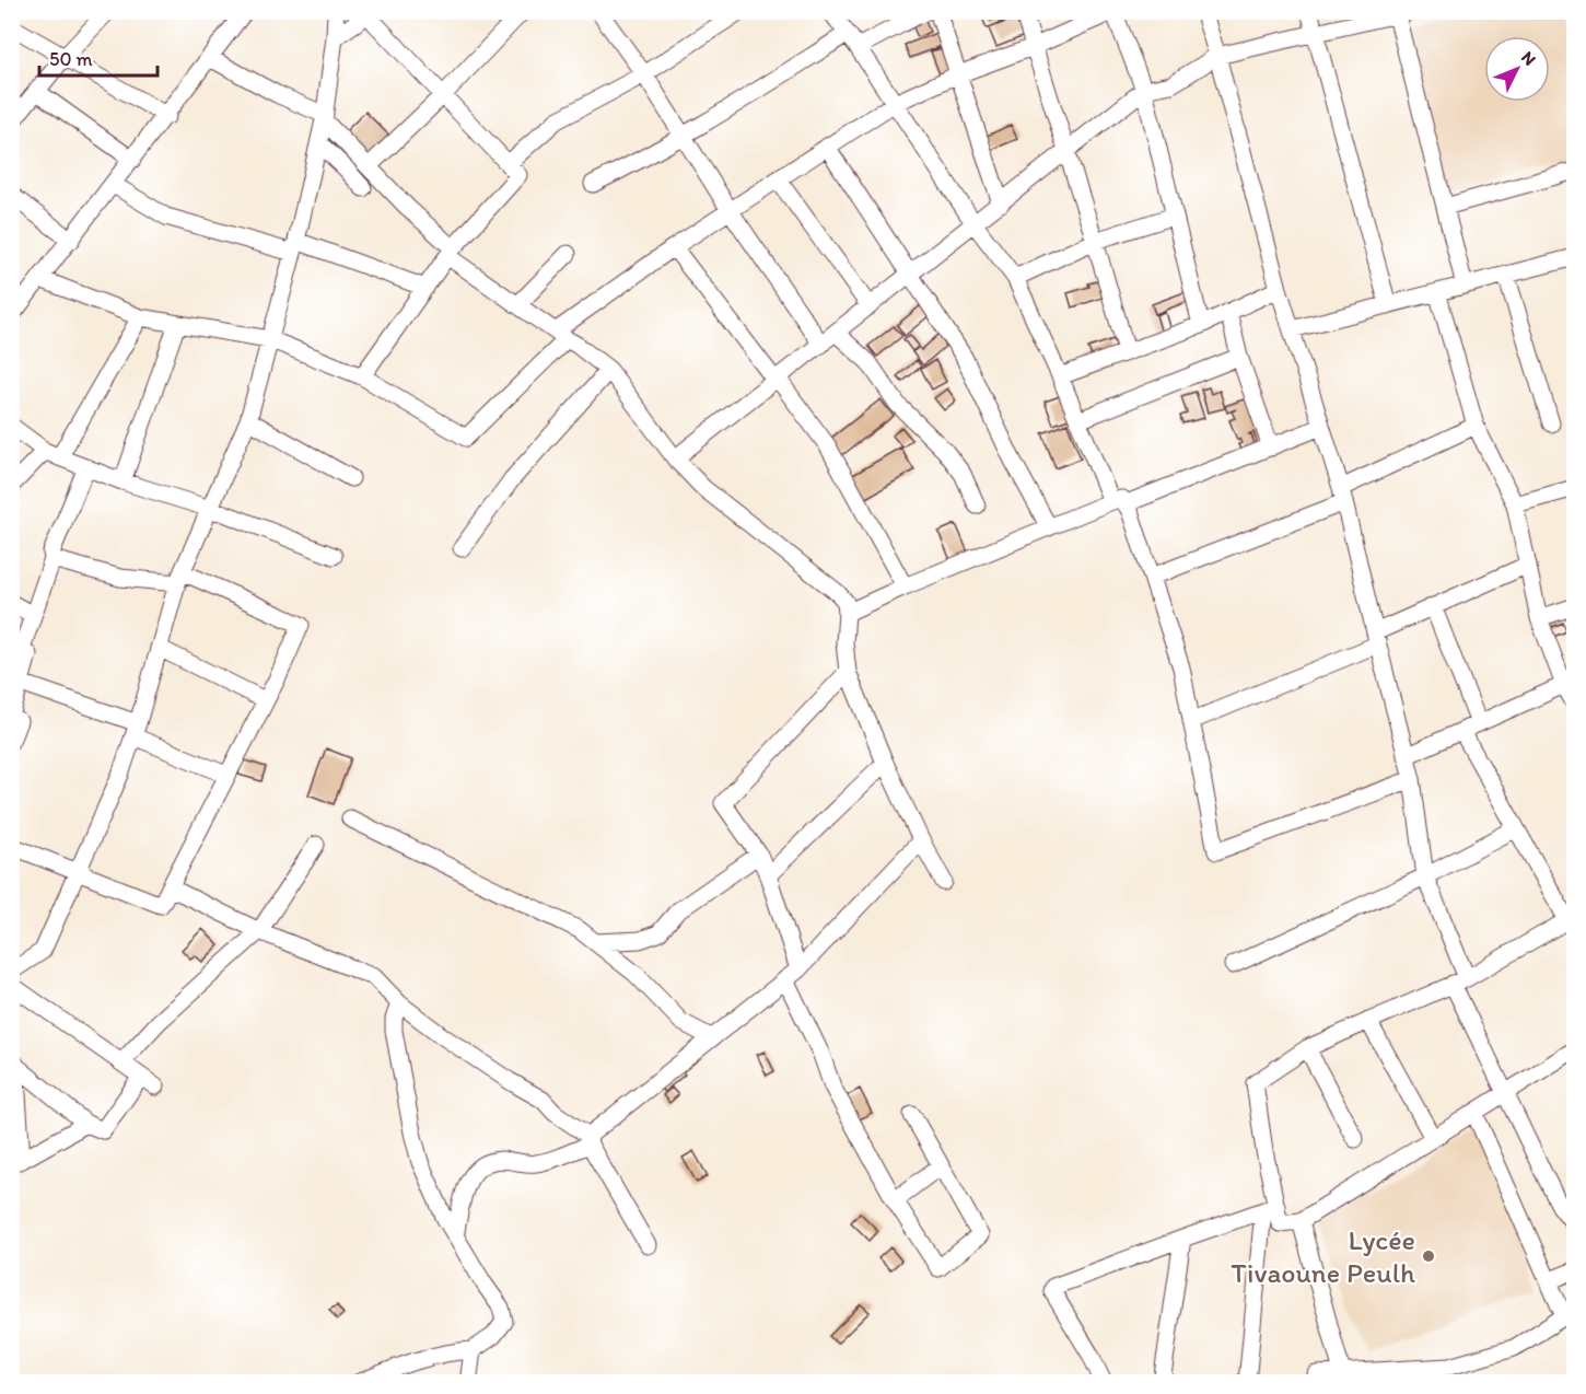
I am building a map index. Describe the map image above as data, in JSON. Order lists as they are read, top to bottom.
{
  "places": ["Lycée Tivaoune Peulh"],
  "scale_bar": "50 m",
  "north": "top right"
}
